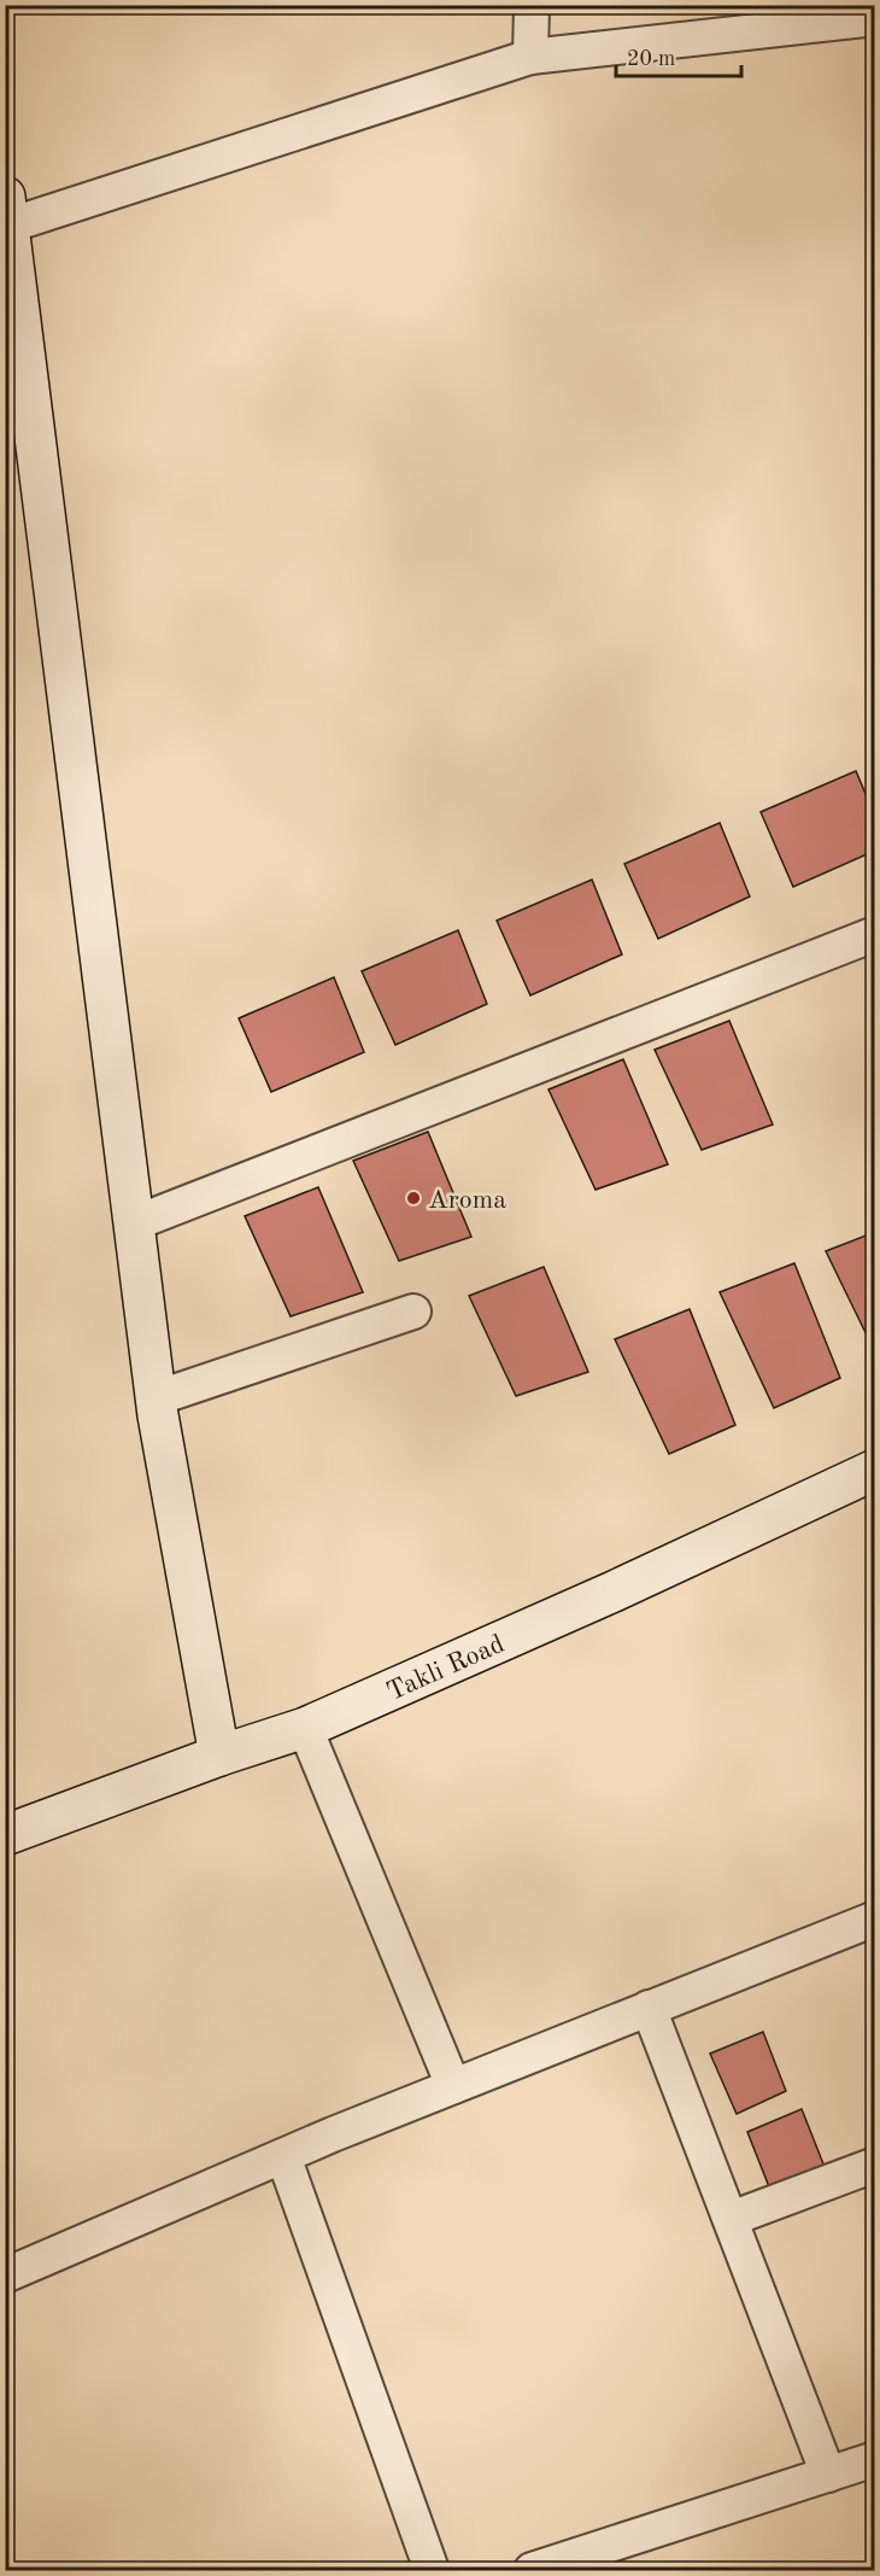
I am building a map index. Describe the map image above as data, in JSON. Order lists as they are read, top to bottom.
{
  "streets": {
    "main road": ["Takli Road"]
  },
  "places": ["Aroma"],
  "scale_bar": "20 m"
}
